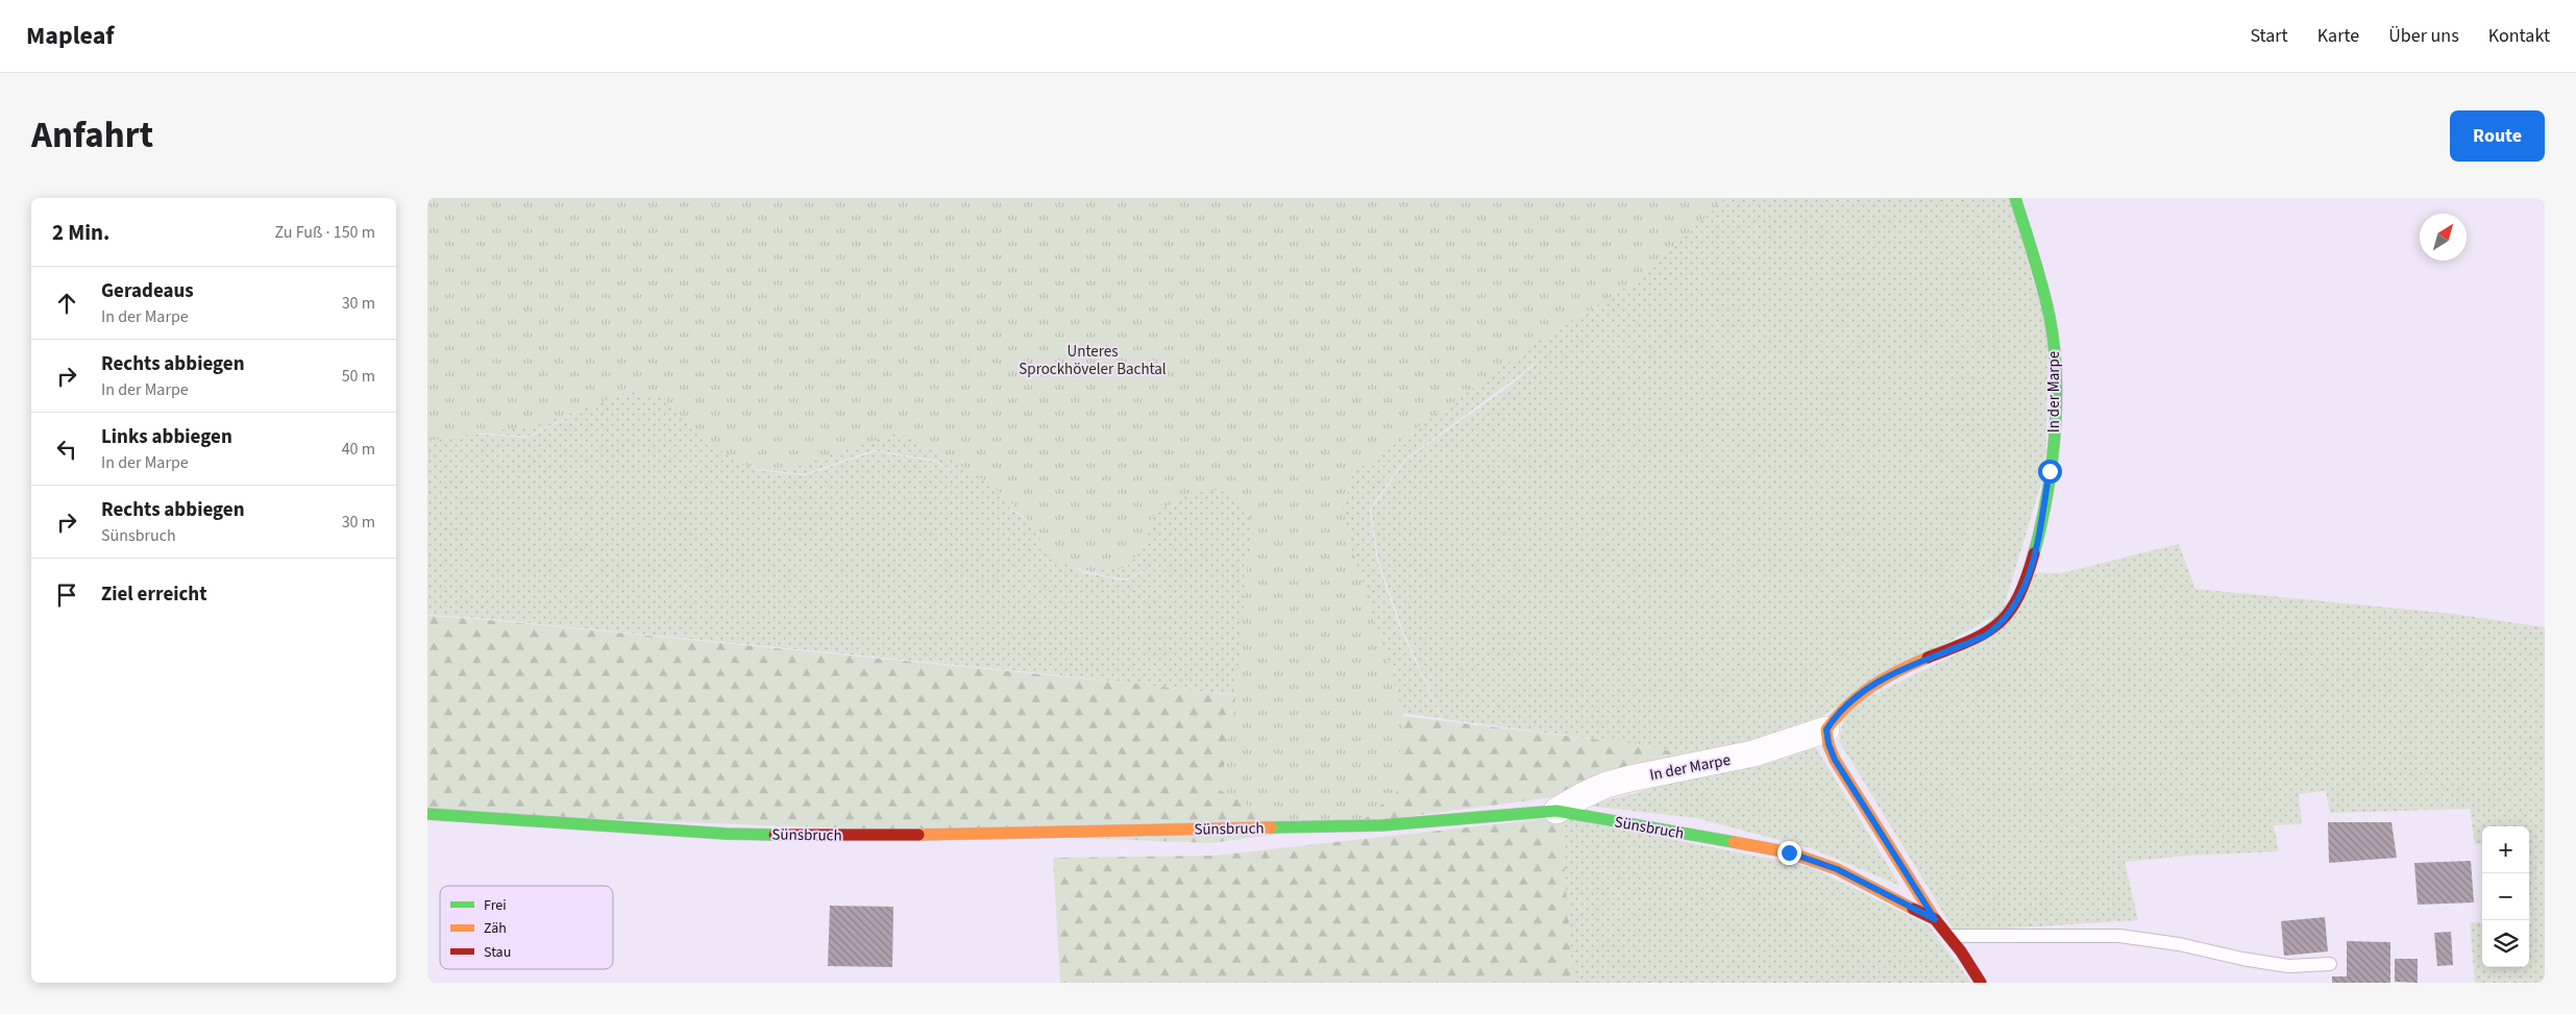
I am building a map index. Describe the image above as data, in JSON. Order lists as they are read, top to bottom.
{
  "streets": {
    "street": ["In der Marpe", "Sünsbruch"]
  },
  "crossings": [
    ["In der Marpe", "Sünsbruch"]
  ],
  "parks": ["Unteres Sprockhöveler Bachtal"],
  "legend": ["Frei", "Zäh", "Stau"],
  "north": "top right",
  "page": {
    "header": "Mapleaf",
    "nav": [
      "Start",
      "Karte",
      "Über uns",
      "Kontakt"
    ],
    "title": "Anfahrt",
    "buttons": "Route",
    "heading": ["2 Min.", "Zu Fuß · 150 m"],
    "list": [
      ["Geradeaus", "In der Marpe", "30 m"],
      ["Rechts abbiegen", "In der Marpe", "50 m"],
      ["Links abbiegen", "In der Marpe", "40 m"],
      ["Rechts abbiegen", "Sünsbruch", "30 m"],
      "Ziel erreicht"
    ],
    "map_buttons": ["+", "−"]
  }
}
